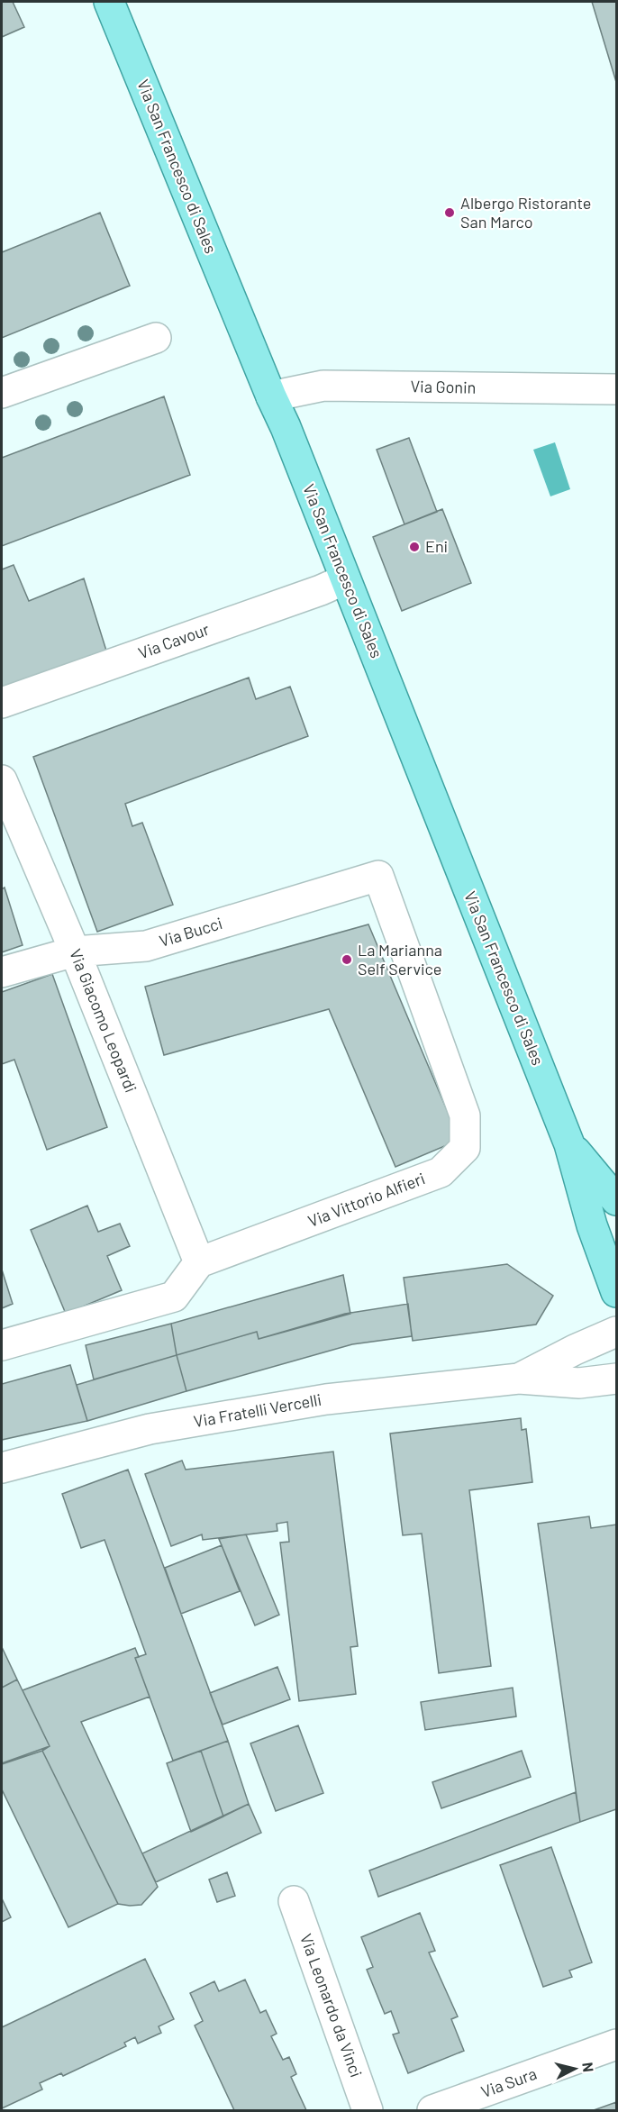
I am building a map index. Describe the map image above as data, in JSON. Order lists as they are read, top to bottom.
{
  "streets": {
    "main road": ["Via San Francesco di Sales"],
    "street": [
      "Via Gonin",
      "Via Cavour",
      "Via Bucci",
      "Via Giacomo Leopardi",
      "Via Vittorio Alfieri",
      "Via Fratelli Vercelli",
      "Via Leonardo da Vinci",
      "Via Sura"
    ]
  },
  "crossings": [
    ["Via San Francesco di Sales", "Via Gonin"],
    ["Via San Francesco di Sales", "Via Cavour"],
    ["Via Bucci", "Via Giacomo Leopardi"],
    ["Via Bucci", "Via Vittorio Alfieri"],
    ["Via Giacomo Leopardi", "Via Vittorio Alfieri"]
  ],
  "places": ["Albergo Ristorante San Marco", "Eni", "La Marianna Self Service"],
  "north": "right"
}
